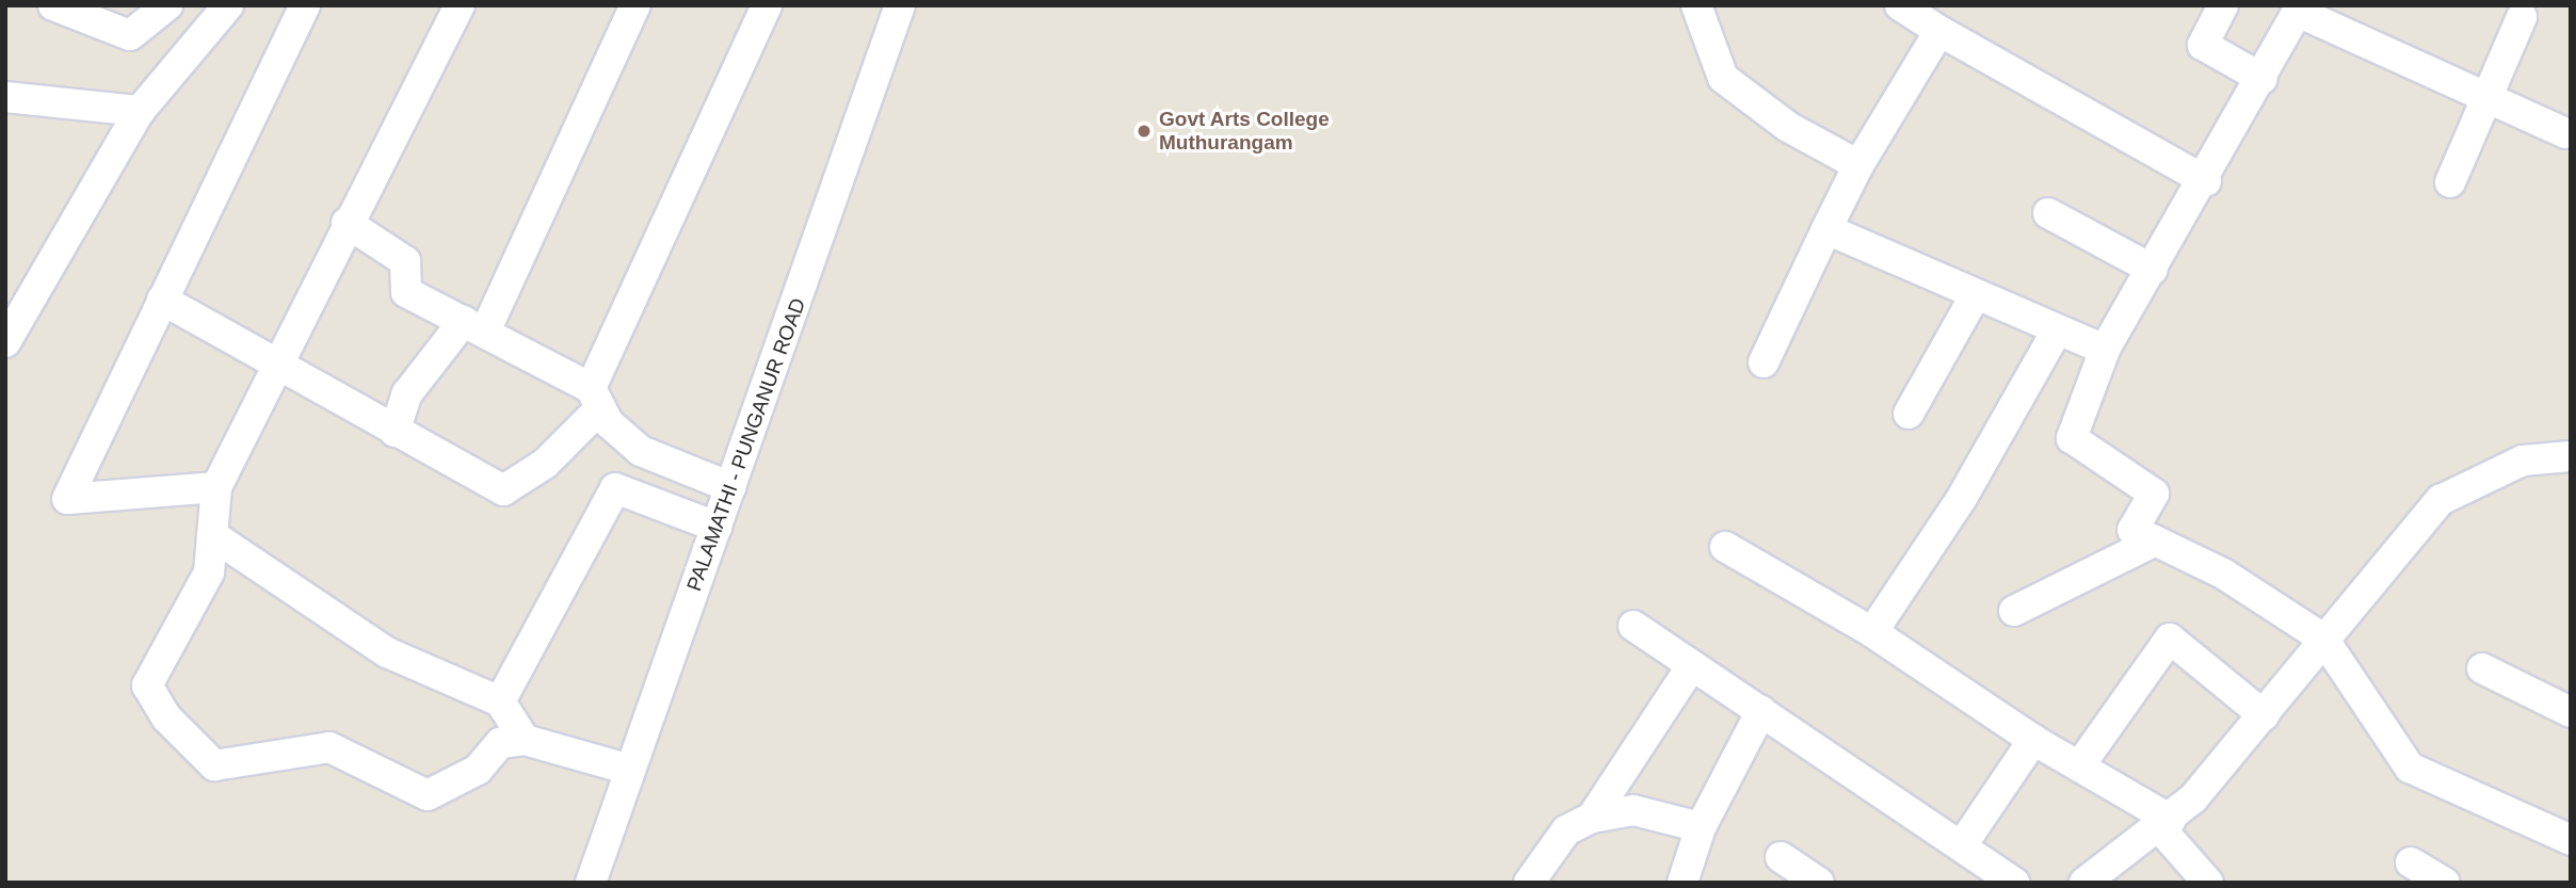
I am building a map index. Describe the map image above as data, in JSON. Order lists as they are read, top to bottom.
{
  "streets": {
    "street": ["PALAMATHI - PUNGANUR ROAD"]
  },
  "places": ["Govt Arts College Muthurangam"]
}
